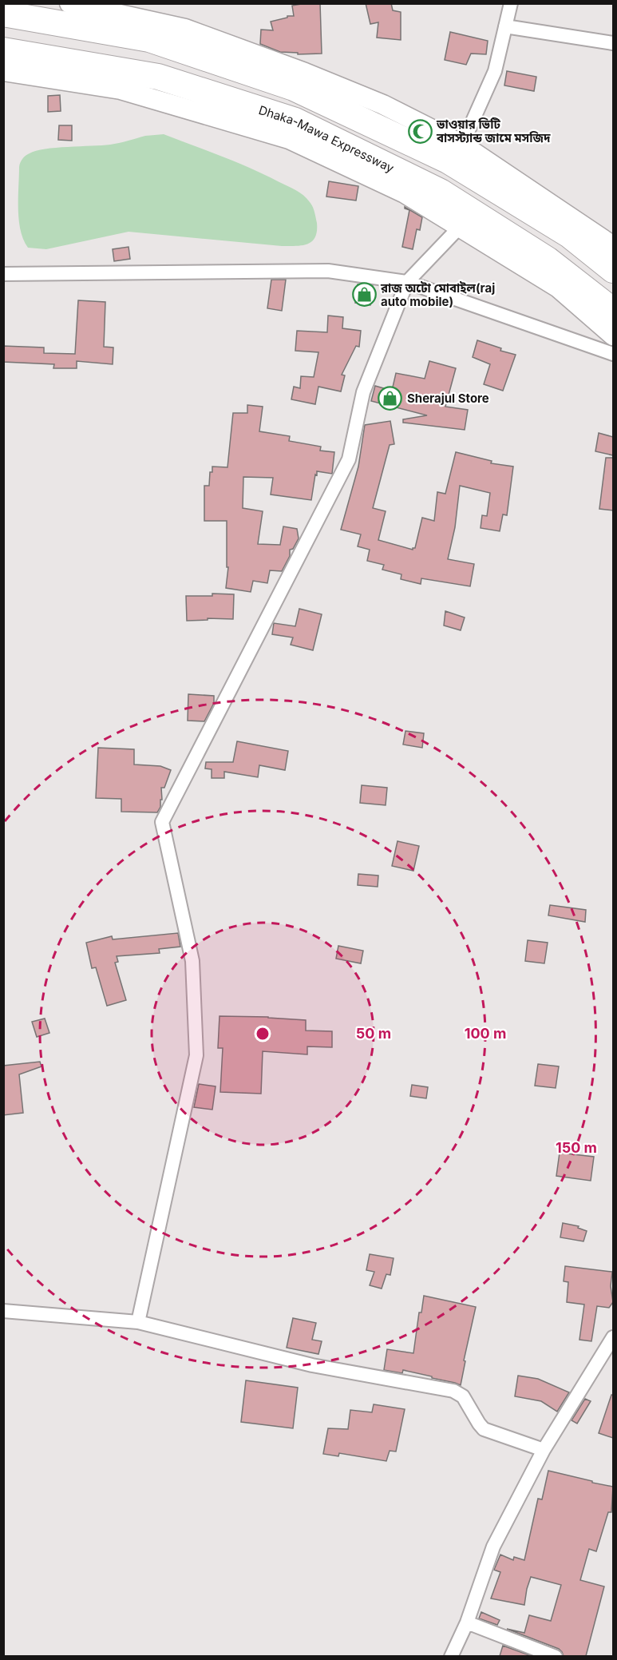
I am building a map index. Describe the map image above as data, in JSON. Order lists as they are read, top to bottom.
{
  "streets": {
    "highway": ["Dhaka-Mawa Expressway"]
  },
  "places": {
    "mosque": ["ভাওয়ার ভিটি বাসস্ট্যান্ড জামে মসজিদ"],
    "shop": ["রাজ অটো মোবাইল(raj auto mobile)", "Sherajul Store"]
  },
  "rings": ["50 m", "100 m", "150 m"]
}
